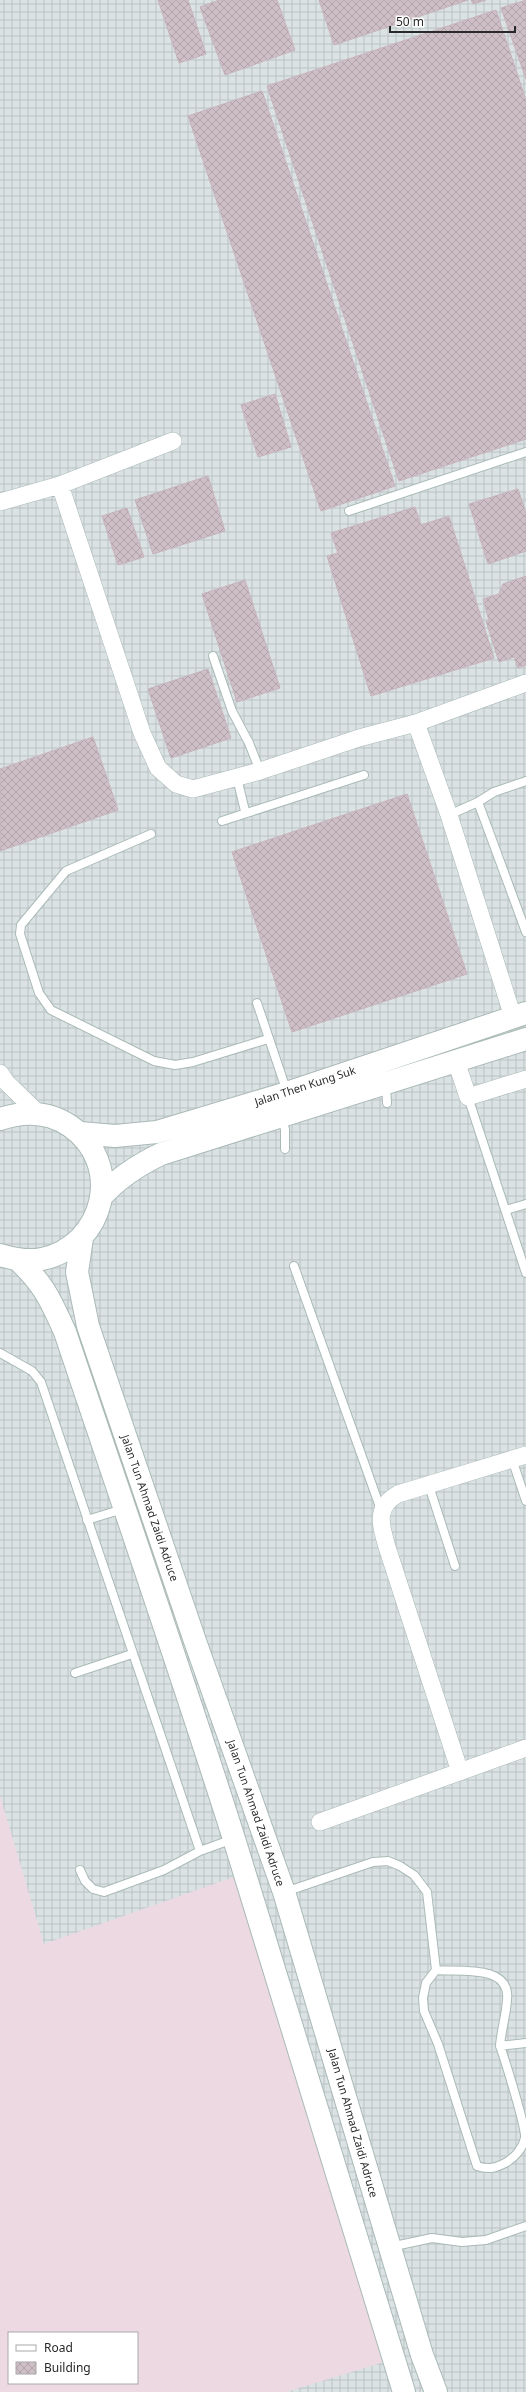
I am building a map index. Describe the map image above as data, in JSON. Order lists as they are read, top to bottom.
{
  "streets": {
    "street": ["Jalan Then Kung Suk", "Jalan Tun Ahmad Zaidi Adruce"]
  },
  "legend": ["Road", "Building"],
  "scale_bar": "50 m"
}
